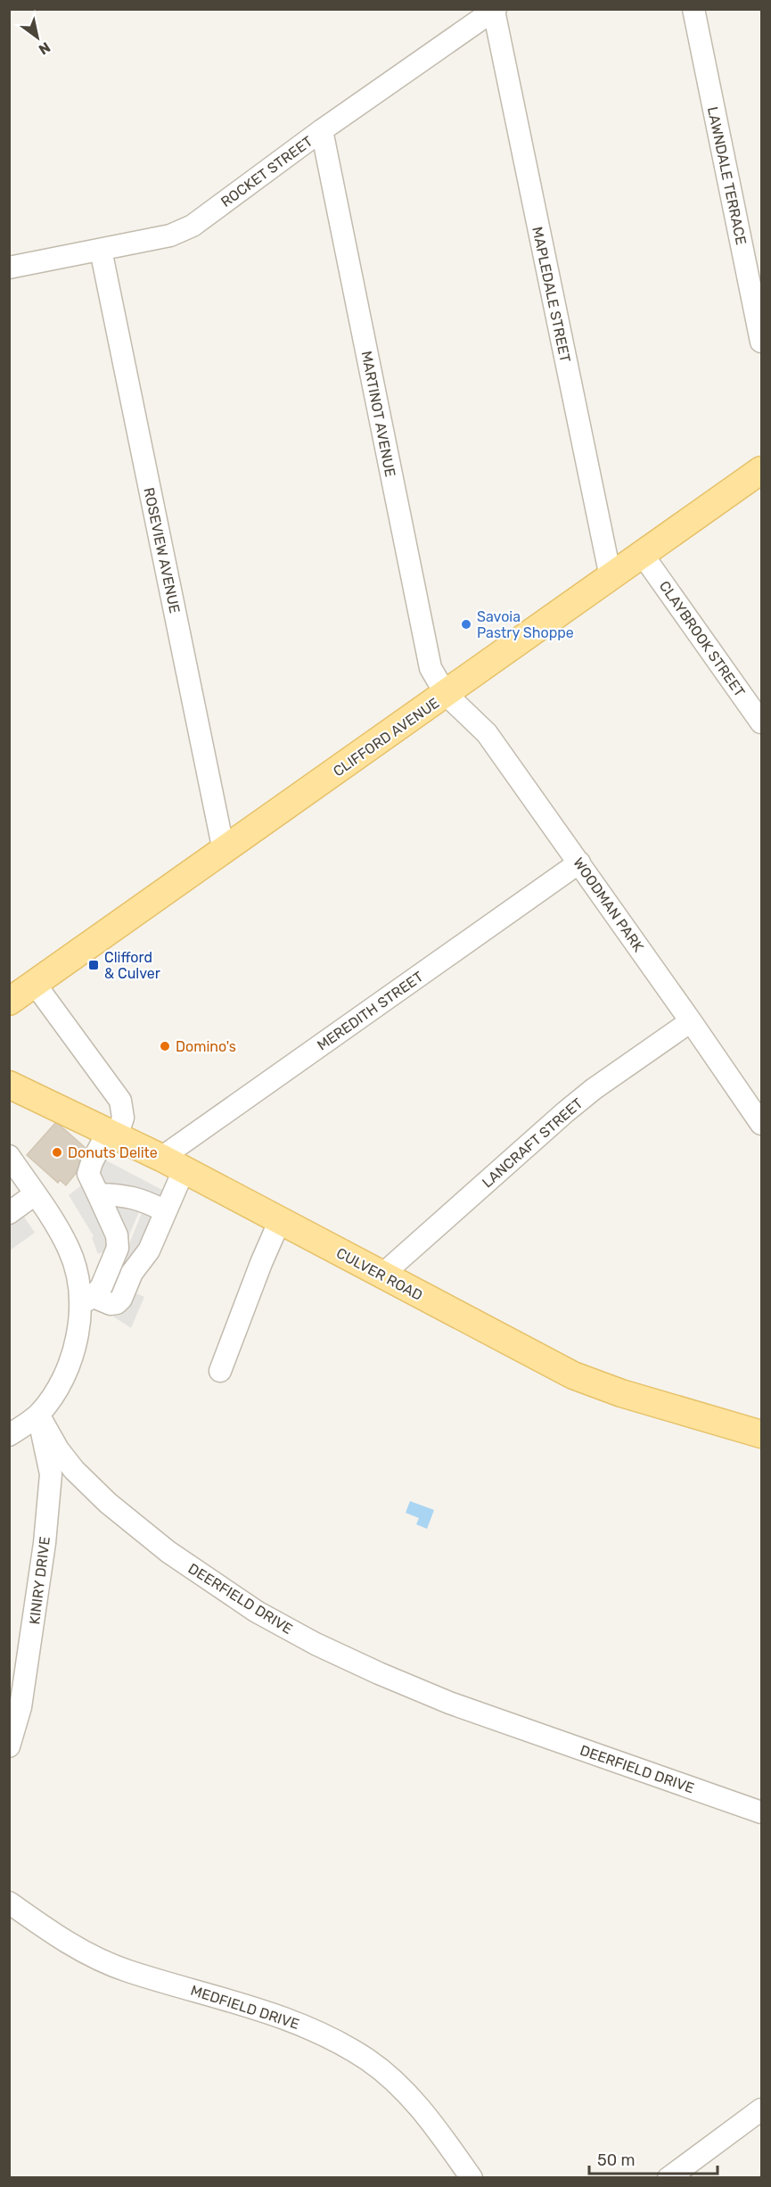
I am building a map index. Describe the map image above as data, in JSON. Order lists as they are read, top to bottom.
{
  "streets": {
    "main road": ["CLIFFORD AVENUE", "CULVER ROAD"],
    "street": [
      "ROCKET STREET",
      "LAWNDALE TERRACE",
      "MAPLEDALE STREET",
      "MARTINOT AVENUE",
      "ROSEVIEW AVENUE",
      "CLAYBROOK STREET",
      "WOODMAN PARK",
      "MEREDITH STREET",
      "LANCRAFT STREET",
      "KINIRY DRIVE",
      "DEERFIELD DRIVE",
      "MEDFIELD DRIVE"
    ]
  },
  "crossings": [
    ["ROCKET STREET", "MAPLEDALE STREET"],
    ["ROCKET STREET", "MARTINOT AVENUE"],
    ["ROCKET STREET", "ROSEVIEW AVENUE"],
    ["MAPLEDALE STREET", "CLIFFORD AVENUE"],
    ["MARTINOT AVENUE", "CLIFFORD AVENUE"],
    ["MARTINOT AVENUE", "WOODMAN PARK"],
    ["ROSEVIEW AVENUE", "CLIFFORD AVENUE"],
    ["CLAYBROOK STREET", "CLIFFORD AVENUE"],
    ["CLIFFORD AVENUE", "WOODMAN PARK"],
    ["WOODMAN PARK", "MEREDITH STREET"],
    ["WOODMAN PARK", "LANCRAFT STREET"],
    ["MEREDITH STREET", "CULVER ROAD"],
    ["LANCRAFT STREET", "CULVER ROAD"],
    ["KINIRY DRIVE", "DEERFIELD DRIVE"]
  ],
  "places": {
    "other": ["Savoia Pastry Shoppe", "Domino's", "Donuts Delite"],
    "transit": ["Clifford & Culver"]
  },
  "scale_bar": "50 m",
  "north": "bottom right"
}
